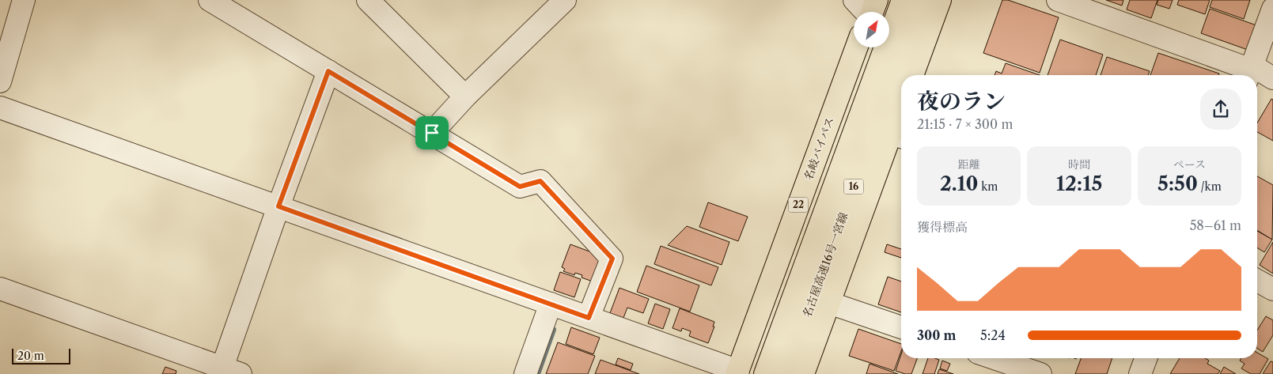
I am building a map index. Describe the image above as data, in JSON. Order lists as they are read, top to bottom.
{
  "streets": {
    "highway": [
      "名岐バイパス",
      "16",
      "22",
      "名古屋高速16号一宮線"
    ]
  },
  "scale_bar": "20 m",
  "north": "top right",
  "page": {
    "heading": ["夜のラン", "21:15 · 7 × 300 m"],
    "stats": [
      ["距離", "2.10 km"],
      ["時間", "12:15"],
      ["ペース", "5:50 /km"]
    ],
    "chart": ["獲得標高", "58–61 m"],
    "list": [
      {
        "name": "300 m",
        "note": "5:24"
      }
    ],
    "scale": "20 m"
  }
}
